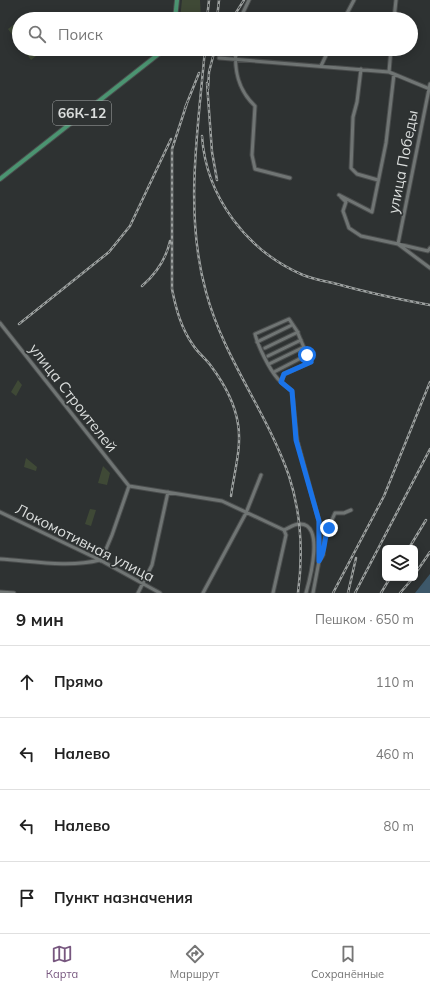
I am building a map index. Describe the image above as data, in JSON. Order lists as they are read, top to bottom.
{
  "streets": {
    "main road": ["66К-12"],
    "street": ["улица Победы", "улица Строителей", "Локомотивная улица"]
  },
  "page": {
    "search": "Поиск",
    "heading": ["9 мин", "Пешком · 650 m"],
    "list": [
      ["Прямо", "110 m"],
      ["Налево", "460 m"],
      ["Налево", "80 m"],
      "Пункт назначения"
    ],
    "nav": ["Карта", "Маршрут", "Сохранённые"]
  }
}
